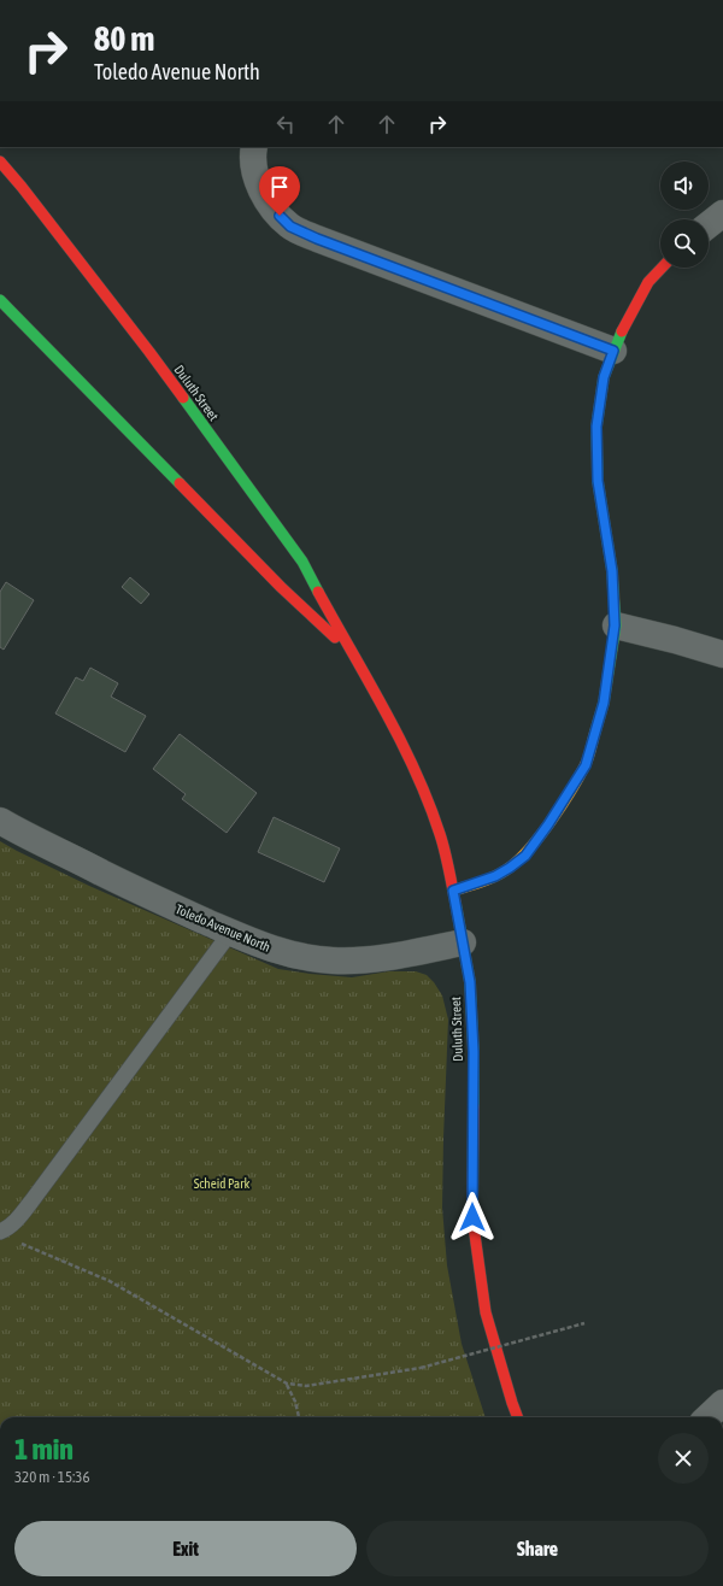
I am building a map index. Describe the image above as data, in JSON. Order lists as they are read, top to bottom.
{
  "streets": {
    "street": ["Duluth Street", "Toledo Avenue North"]
  },
  "crossings": [
    ["Duluth Street", "Toledo Avenue North"]
  ],
  "parks": ["Scheid Park"],
  "page": {
    "turn": ["80 m", "Toledo Avenue North"],
    "heading": ["1 min", "320 m · 15:36"],
    "buttons": ["Exit", "Share"]
  }
}
